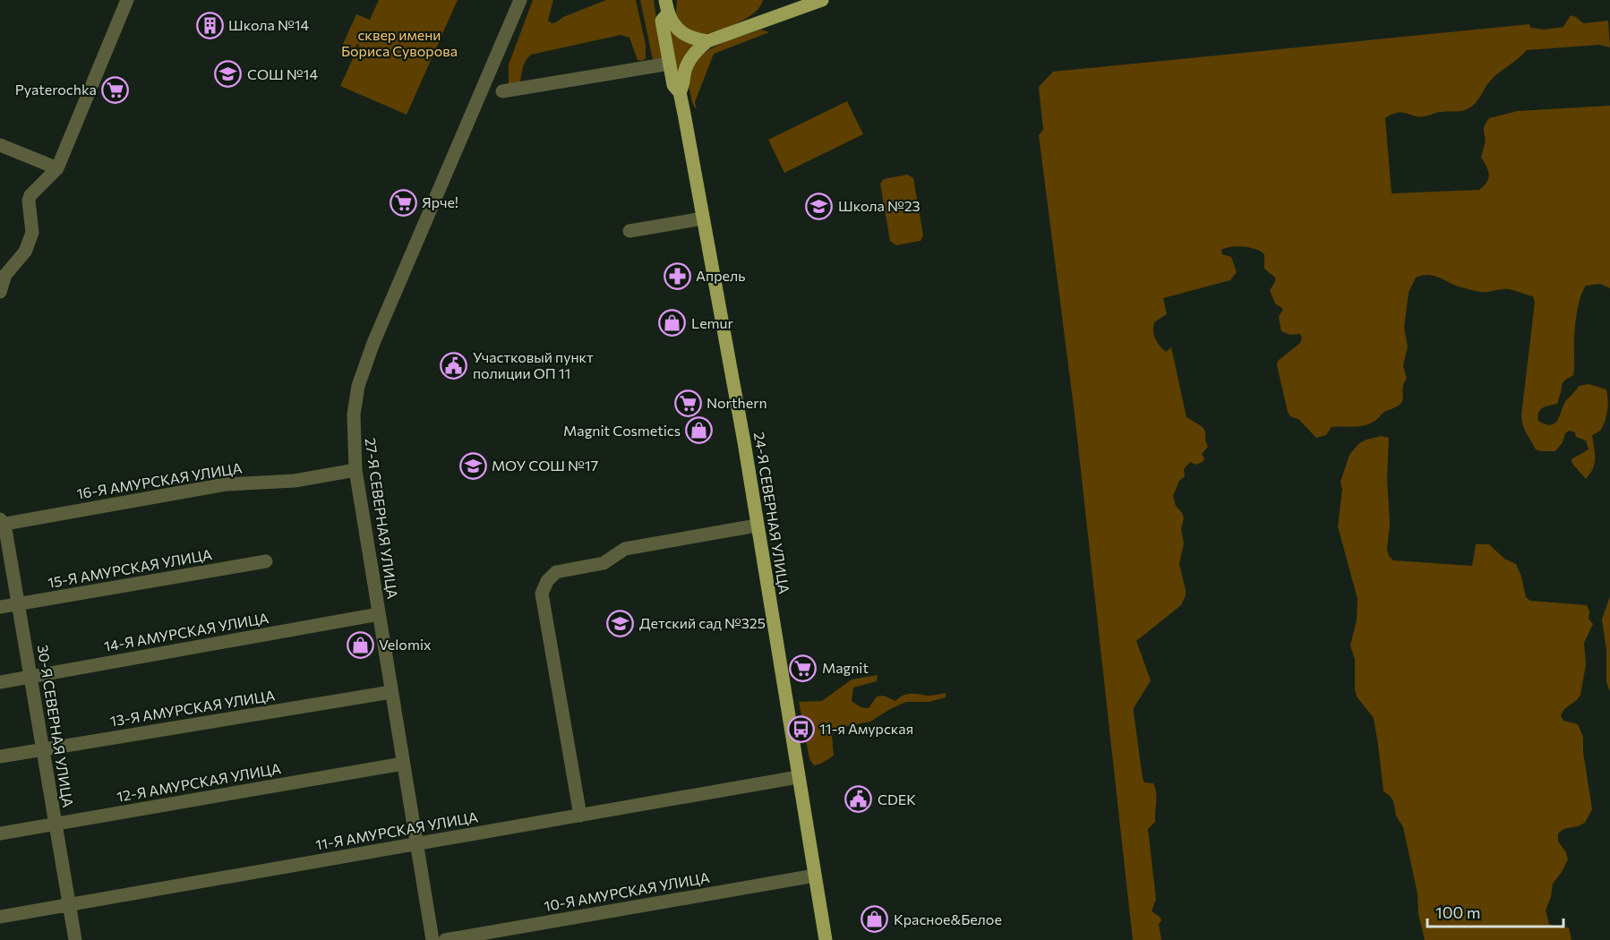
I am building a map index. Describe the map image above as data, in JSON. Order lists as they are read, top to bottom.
{
  "streets": {
    "main road": ["24-Я СЕВЕРНАЯ УЛИЦА"],
    "street": [
      "16-Я АМУРСКАЯ УЛИЦА",
      "27-Я СЕВЕРНАЯ УЛИЦА",
      "15-Я АМУРСКАЯ УЛИЦА",
      "14-Я АМУРСКАЯ УЛИЦА",
      "13-Я АМУРСКАЯ УЛИЦА",
      "30-Я СЕВЕРНАЯ УЛИЦА",
      "12-Я АМУРСКАЯ УЛИЦА",
      "11-Я АМУРСКАЯ УЛИЦА",
      "10-Я АМУРСКАЯ УЛИЦА"
    ]
  },
  "crossings": [
    ["16-Я АМУРСКАЯ УЛИЦА", "27-Я СЕВЕРНАЯ УЛИЦА"],
    ["16-Я АМУРСКАЯ УЛИЦА", "30-Я СЕВЕРНАЯ УЛИЦА"],
    ["24-Я СЕВЕРНАЯ УЛИЦА", "11-Я АМУРСКАЯ УЛИЦА"],
    ["24-Я СЕВЕРНАЯ УЛИЦА", "10-Я АМУРСКАЯ УЛИЦА"],
    ["27-Я СЕВЕРНАЯ УЛИЦА", "14-Я АМУРСКАЯ УЛИЦА"],
    ["27-Я СЕВЕРНАЯ УЛИЦА", "13-Я АМУРСКАЯ УЛИЦА"],
    ["27-Я СЕВЕРНАЯ УЛИЦА", "12-Я АМУРСКАЯ УЛИЦА"],
    ["27-Я СЕВЕРНАЯ УЛИЦА", "11-Я АМУРСКАЯ УЛИЦА"],
    ["15-Я АМУРСКАЯ УЛИЦА", "30-Я СЕВЕРНАЯ УЛИЦА"],
    ["14-Я АМУРСКАЯ УЛИЦА", "30-Я СЕВЕРНАЯ УЛИЦА"],
    ["13-Я АМУРСКАЯ УЛИЦА", "30-Я СЕВЕРНАЯ УЛИЦА"],
    ["30-Я СЕВЕРНАЯ УЛИЦА", "12-Я АМУРСКАЯ УЛИЦА"],
    ["30-Я СЕВЕРНАЯ УЛИЦА", "11-Я АМУРСКАЯ УЛИЦА"]
  ],
  "parks": ["сквер имени Бориса Суворова"],
  "places": {
    "building": ["Школа №14"],
    "school or university": [
      "СОШ №14",
      "Школа №23",
      "МОУ СОШ №17",
      "Детский сад №325"
    ],
    "supermarket": [
      "Pyaterochka",
      "Ярче!",
      "Northern",
      "Magnit"
    ],
    "pharmacy": ["Апрель"],
    "shop": [
      "Lemur",
      "Magnit Cosmetics",
      "Velomix",
      "Красное&Белое"
    ],
    "public building": ["Участковый пункт полиции ОП 11", "CDEK"],
    "bus stop": ["11-я Амурская"]
  },
  "scale_bar": "100 m"
}
